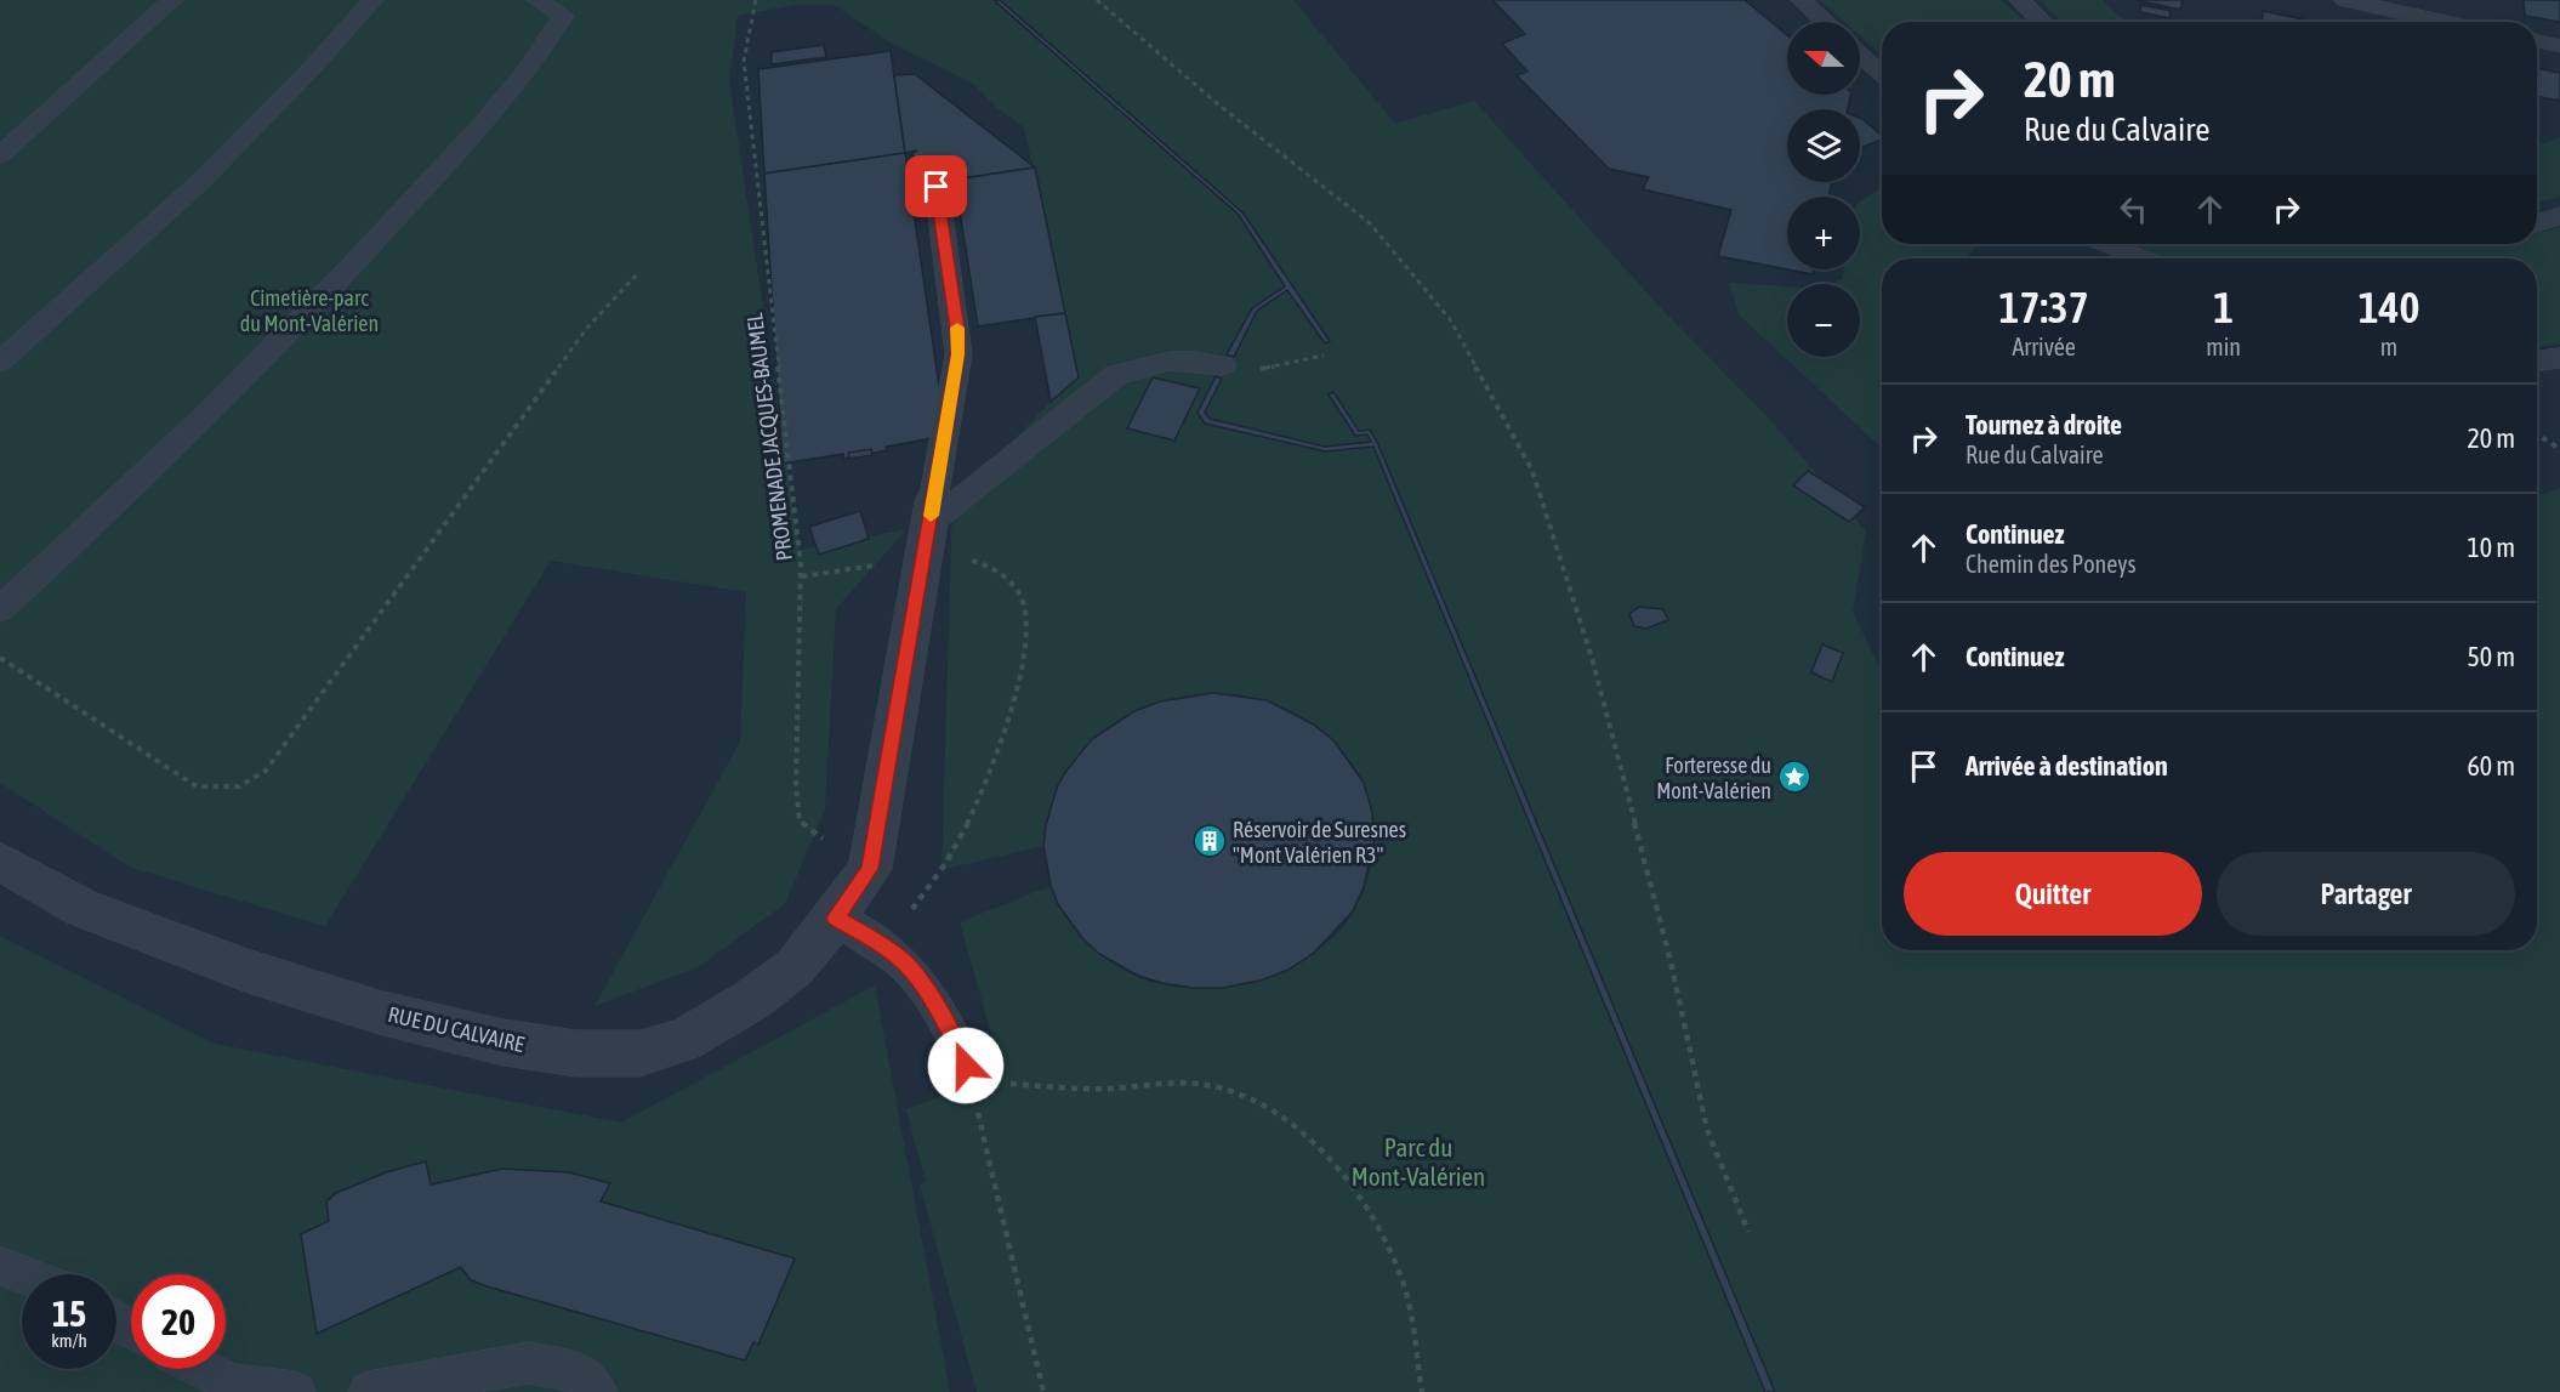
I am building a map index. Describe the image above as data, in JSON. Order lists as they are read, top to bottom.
{
  "streets": {
    "street": ["RUE DU CALVAIRE"],
    "path": ["PROMENADE JACQUES-BAUMEL"]
  },
  "parks": ["Cimetière-parc du Mont-Valérien", "Parc du Mont-Valérien"],
  "places": {
    "place": ["Forteresse du Mont-Valérien"],
    "building": ["Réservoir de Suresnes \"Mont Valérien R3\""]
  },
  "north": "left",
  "page": {
    "map_buttons": ["+", "−"],
    "turn": ["20 m", "Rue du Calvaire"],
    "eta": [
      "17:37",
      "Arrivée",
      "1",
      "min",
      "140",
      "m"
    ],
    "list": [
      {
        "name": "Tournez à droite",
        "note": "Rue du Calvaire",
        "value": "20 m"
      },
      {
        "name": "Continuez",
        "note": "Chemin des Poneys",
        "value": "10 m"
      },
      {
        "name": "Continuez",
        "value": "50 m"
      },
      {
        "name": "Arrivée à destination",
        "value": "60 m"
      }
    ],
    "buttons": ["Quitter", "Partager"],
    "speed": "15 km/h",
    "limit": "20"
  }
}
